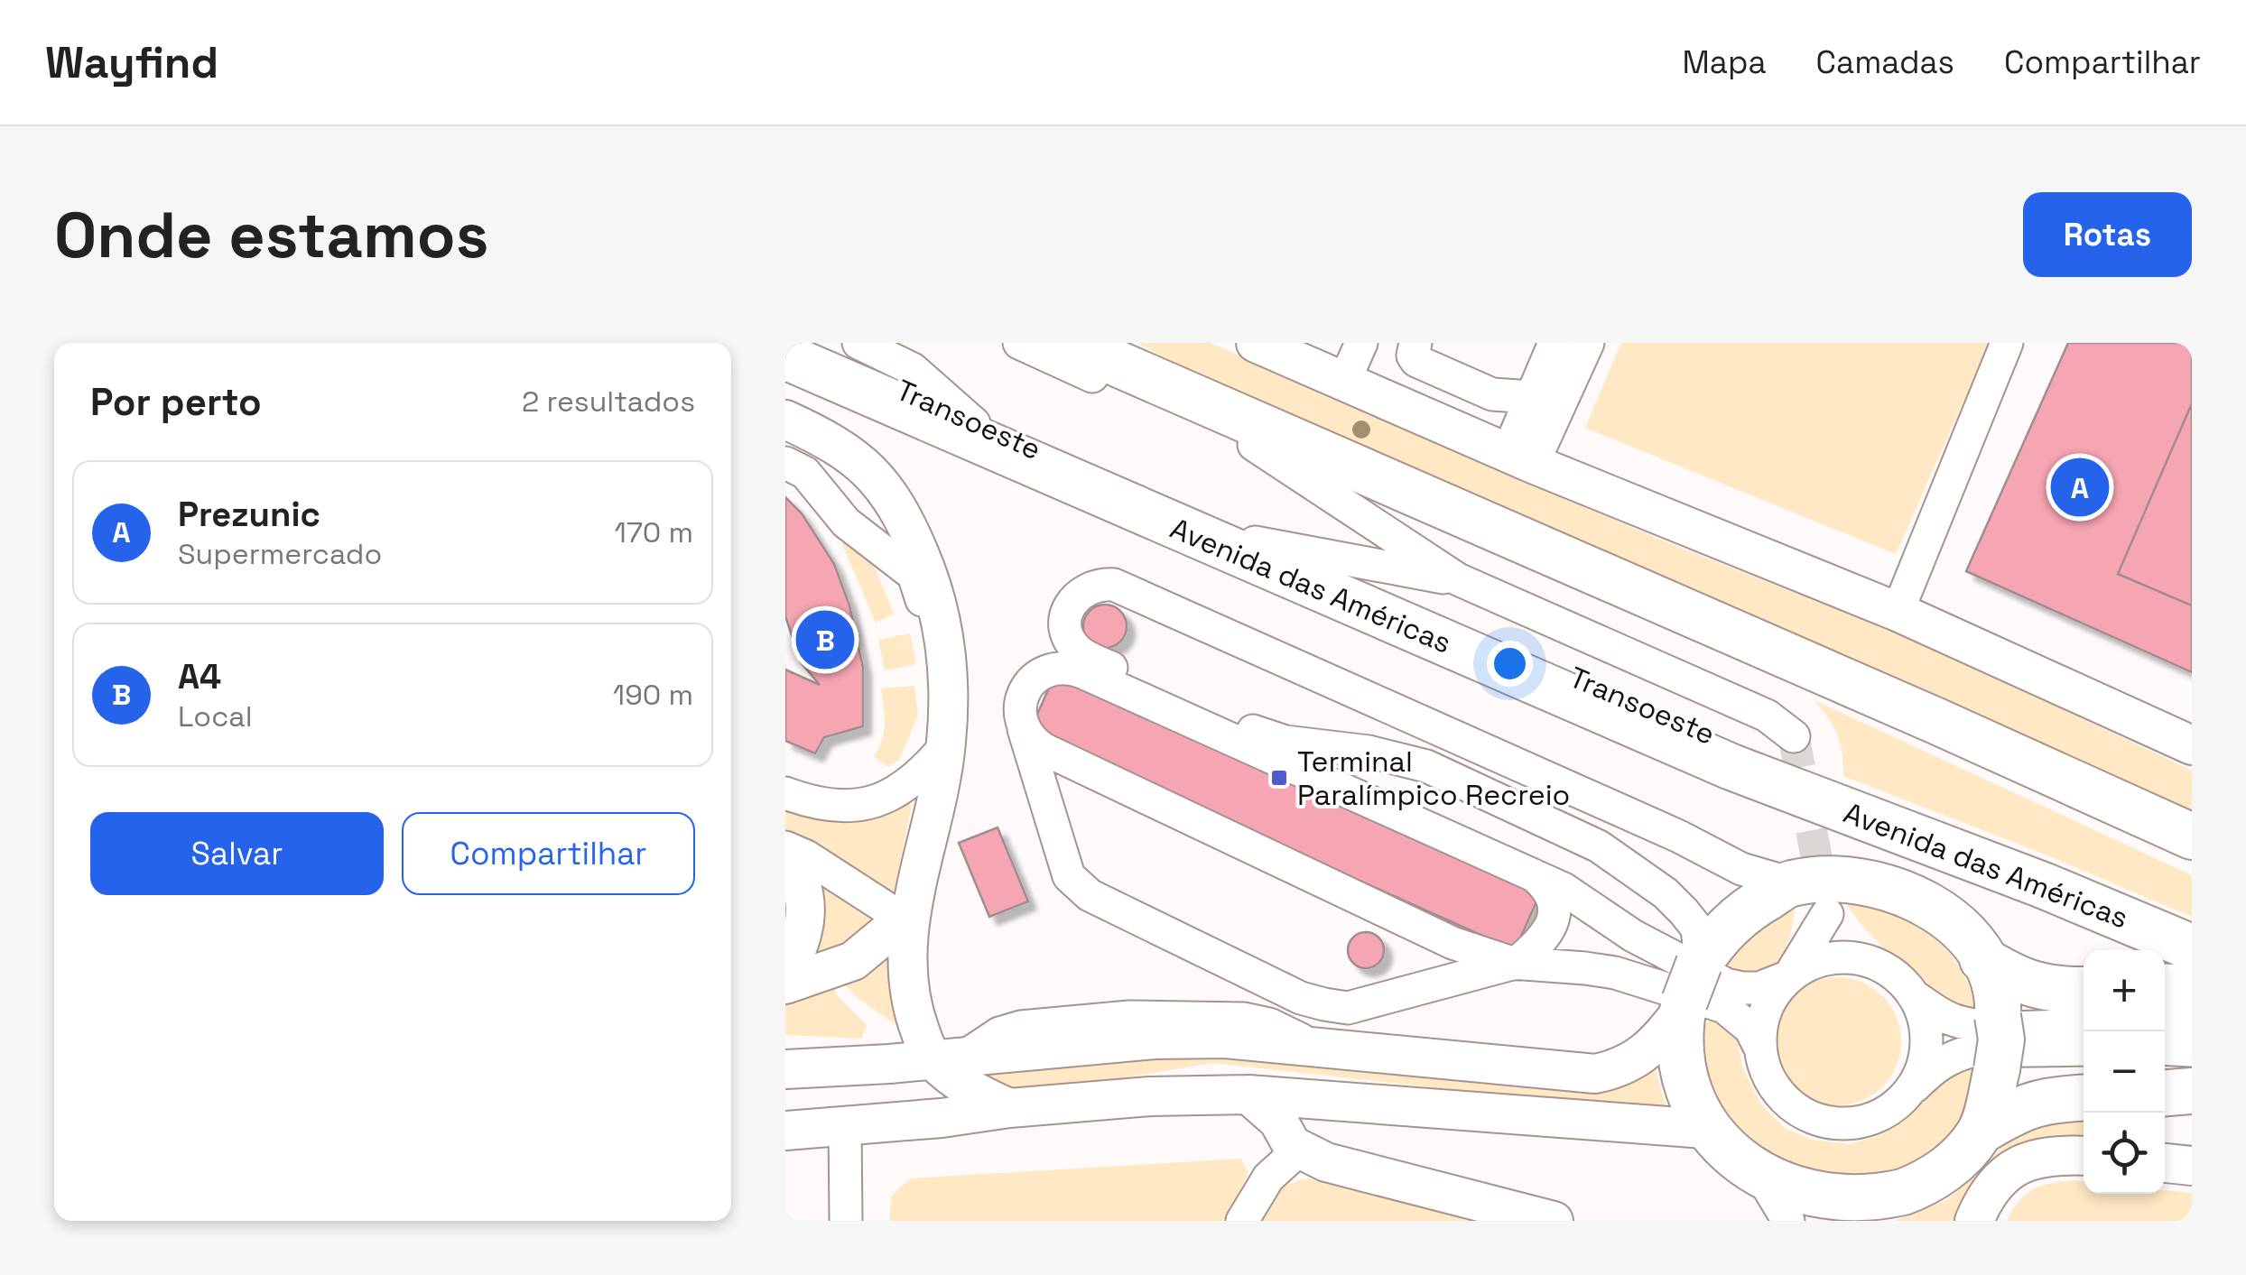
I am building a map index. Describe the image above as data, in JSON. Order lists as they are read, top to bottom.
{
  "streets": {
    "highway": ["Avenida das Américas"],
    "street": ["Transoeste"]
  },
  "places": {
    "transit": ["Terminal Paralímpico Recreio"]
  },
  "page": {
    "header": "Wayfind",
    "nav": ["Mapa", "Camadas", "Compartilhar"],
    "buttons": [
      "Rotas",
      ["Salvar", "Compartilhar"]
    ],
    "title": "Onde estamos",
    "heading": ["Por perto", "2 resultados"],
    "pins": ["A", "B"],
    "list": [
      {
        "mark": "A",
        "name": "Prezunic",
        "note": "Supermercado",
        "value": "170 m"
      },
      {
        "mark": "B",
        "name": "A4",
        "note": "Local",
        "value": "190 m"
      }
    ],
    "map_buttons": ["+", "−"]
  }
}
